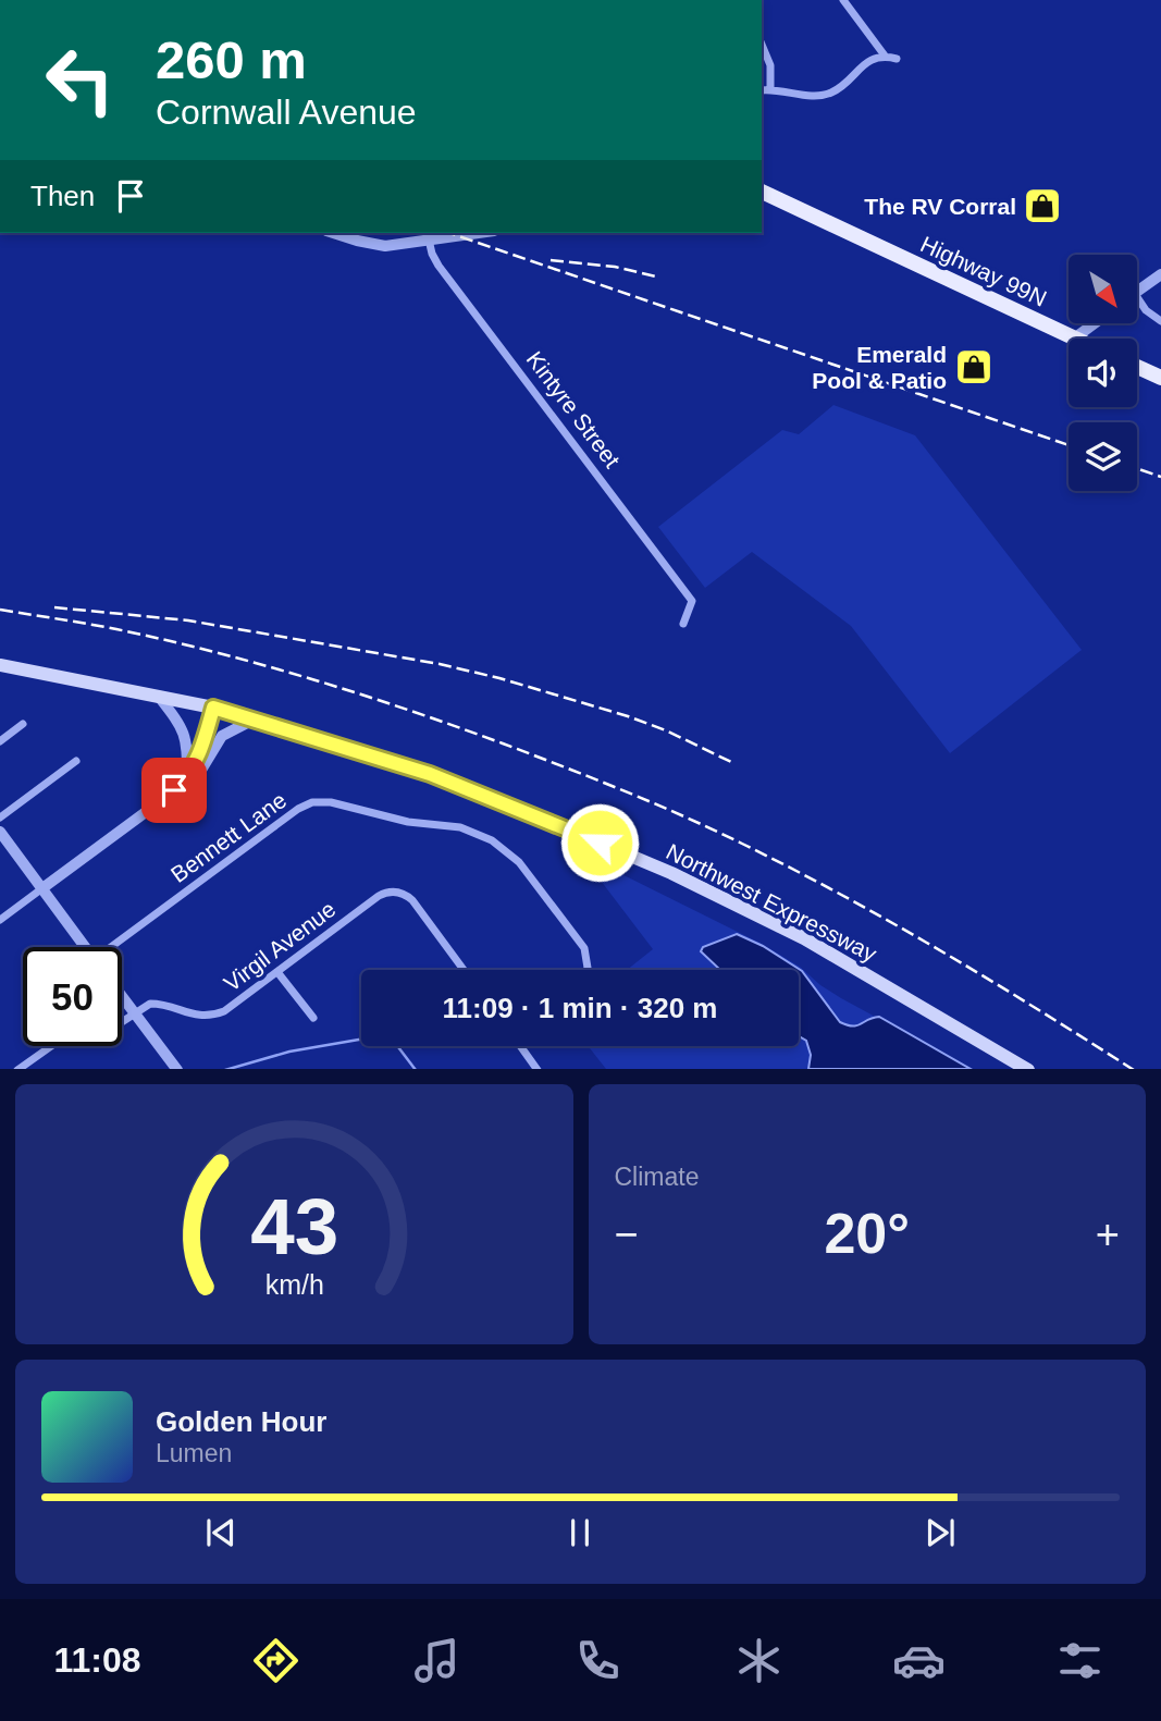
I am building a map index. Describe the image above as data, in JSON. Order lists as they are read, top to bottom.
{
  "streets": {
    "main road": ["Highway 99N", "Northwest Expressway"],
    "street": ["Kintyre Street", "Bennett Lane", "Virgil Avenue"]
  },
  "places": {
    "shop": ["The RV Corral", "Emerald Pool & Patio"]
  },
  "north": "bottom right",
  "page": {
    "turn": ["260 m", "Cornwall Avenue"],
    "then": "Then",
    "limit": "50",
    "trip": "11:09 · 1 min · 320 m",
    "tile": "Climate",
    "heat": ["−", "20°", "+"],
    "song": ["Golden Hour", "Lumen"],
    "tabs": "11:08",
    "gauge": ["43", "km/h"]
  }
}
